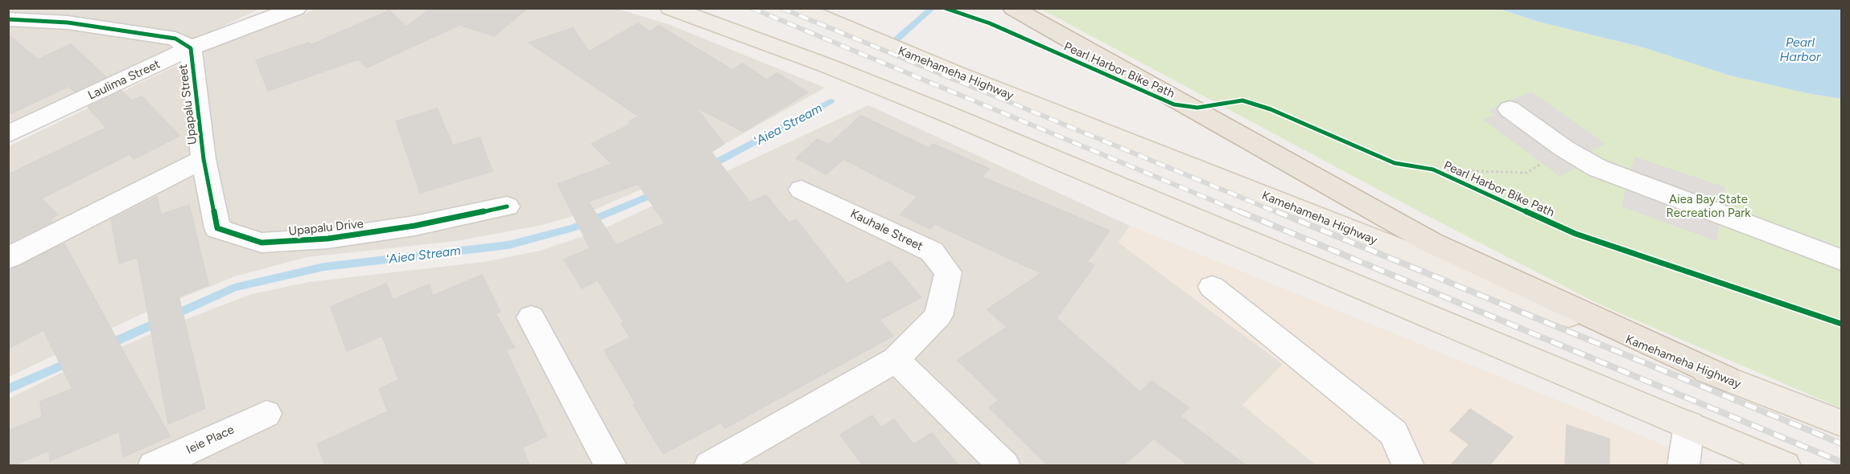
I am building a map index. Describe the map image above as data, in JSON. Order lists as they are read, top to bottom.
{
  "streets": {
    "main road": ["Kamehameha Highway"],
    "street": [
      "Laulima Street",
      "Upapalu Street",
      "Upapalu Drive",
      "Kauhale Street",
      "Ieie Place"
    ],
    "cycle path": ["Pearl Harbor Bike Path"]
  },
  "crossings": [
    ["Laulima Street", "Upapalu Street"],
    ["Upapalu Street", "Upapalu Drive"]
  ],
  "water": ["Pearl Harbor", "ʻAiea Stream"],
  "parks": ["Aiea Bay State Recreation Park"]
}
